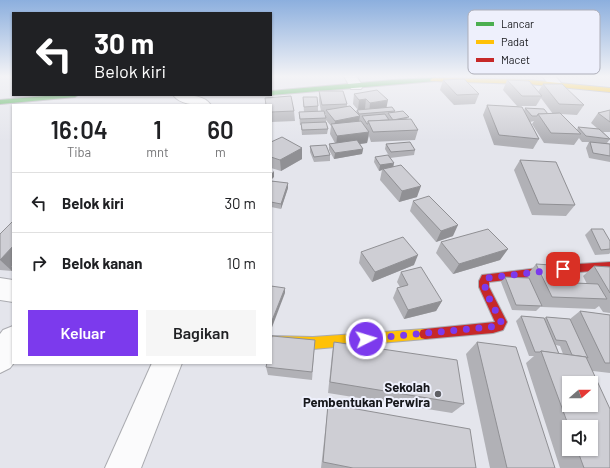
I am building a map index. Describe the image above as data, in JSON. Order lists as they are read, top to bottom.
{
  "places": ["Sekolah Pembentukan Perwira"],
  "legend": ["Lancar", "Padat", "Macet"],
  "north": "right",
  "page": {
    "turn": ["30 m", "Belok kiri"],
    "eta": [
      "16:04",
      "Tiba",
      "1",
      "mnt",
      "60",
      "m"
    ],
    "list": [
      {
        "name": "Belok kiri",
        "value": "30 m"
      },
      {
        "name": "Belok kanan",
        "value": "10 m"
      }
    ],
    "buttons": ["Keluar", "Bagikan"]
  }
}
